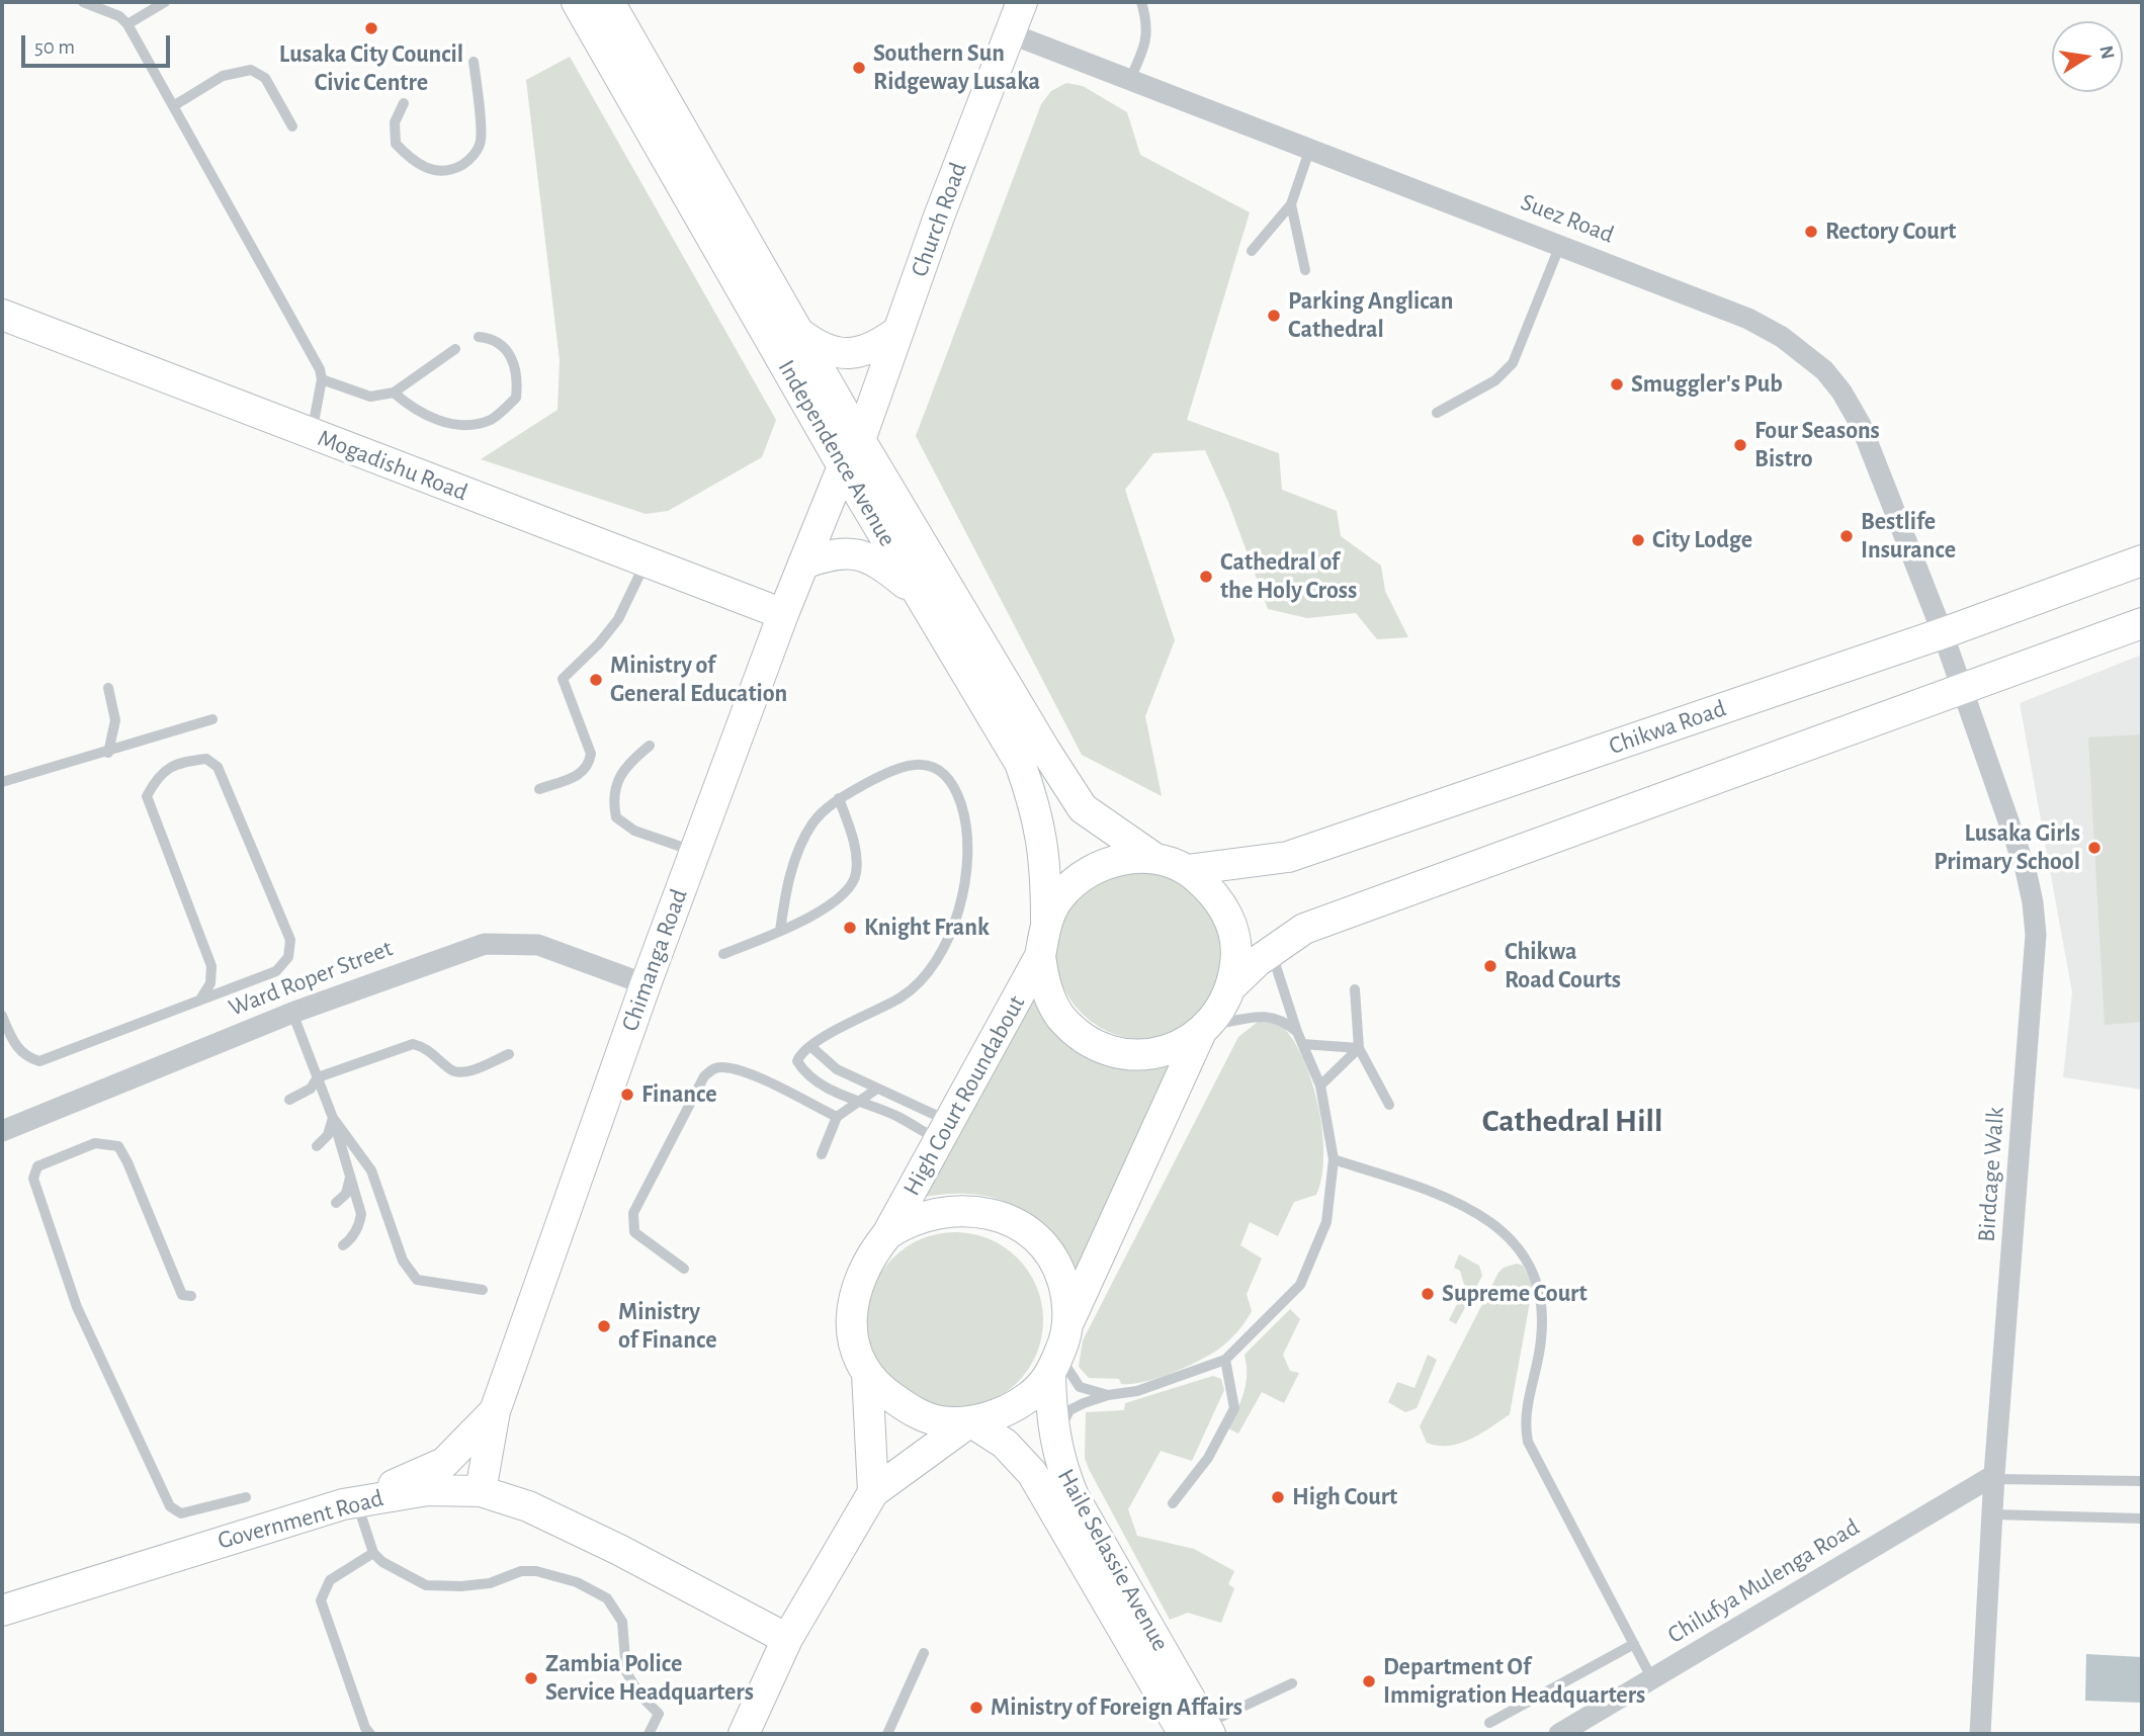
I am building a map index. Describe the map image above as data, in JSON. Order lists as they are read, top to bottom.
{
  "streets": {
    "main road": [
      "Church Road",
      "Independence Avenue",
      "Mogadishu Road",
      "Chikwa Road",
      "Chimanga Road",
      "High Court Roundabout",
      "Government Road",
      "Haile Selassie Avenue"
    ],
    "street": [
      "Suez Road",
      "Ward Roper Street",
      "Birdcage Walk",
      "Chilufya Mulenga Road"
    ]
  },
  "crossings": [
    ["Suez Road", "Church Road"],
    ["Suez Road", "Chikwa Road"],
    ["Suez Road", "Birdcage Walk"],
    ["Church Road", "Independence Avenue"],
    ["Church Road", "Chimanga Road"],
    ["Independence Avenue", "Chikwa Road"],
    ["Independence Avenue", "Chimanga Road"],
    ["Independence Avenue", "High Court Roundabout"],
    ["Mogadishu Road", "Chimanga Road"],
    ["Chikwa Road", "High Court Roundabout"],
    ["Chikwa Road", "Birdcage Walk"],
    ["Chimanga Road", "Ward Roper Street"],
    ["Chimanga Road", "Government Road"],
    ["High Court Roundabout", "Haile Selassie Avenue"],
    ["Birdcage Walk", "Chilufya Mulenga Road"]
  ],
  "districts": ["Cathedral Hill"],
  "places": [
    "Lusaka City Council Civic Centre",
    "Southern Sun Ridgeway Lusaka",
    "Rectory Court",
    "Parking Anglican Cathedral",
    "Smuggler's Pub",
    "Four Seasons Bistro",
    "Bestlife Insurance",
    "City Lodge",
    "Cathedral of the Holy Cross",
    "Ministry of General Education",
    "Lusaka Girls Primary School",
    "Knight Frank",
    "Chikwa Road Courts",
    "Finance",
    "Supreme Court",
    "Ministry of Finance",
    "High Court",
    "Zambia Police Service Headquarters",
    "Department Of Immigration Headquarters",
    "Ministry of Foreign Affairs"
  ],
  "scale_bar": "50 m",
  "north": "right"
}
